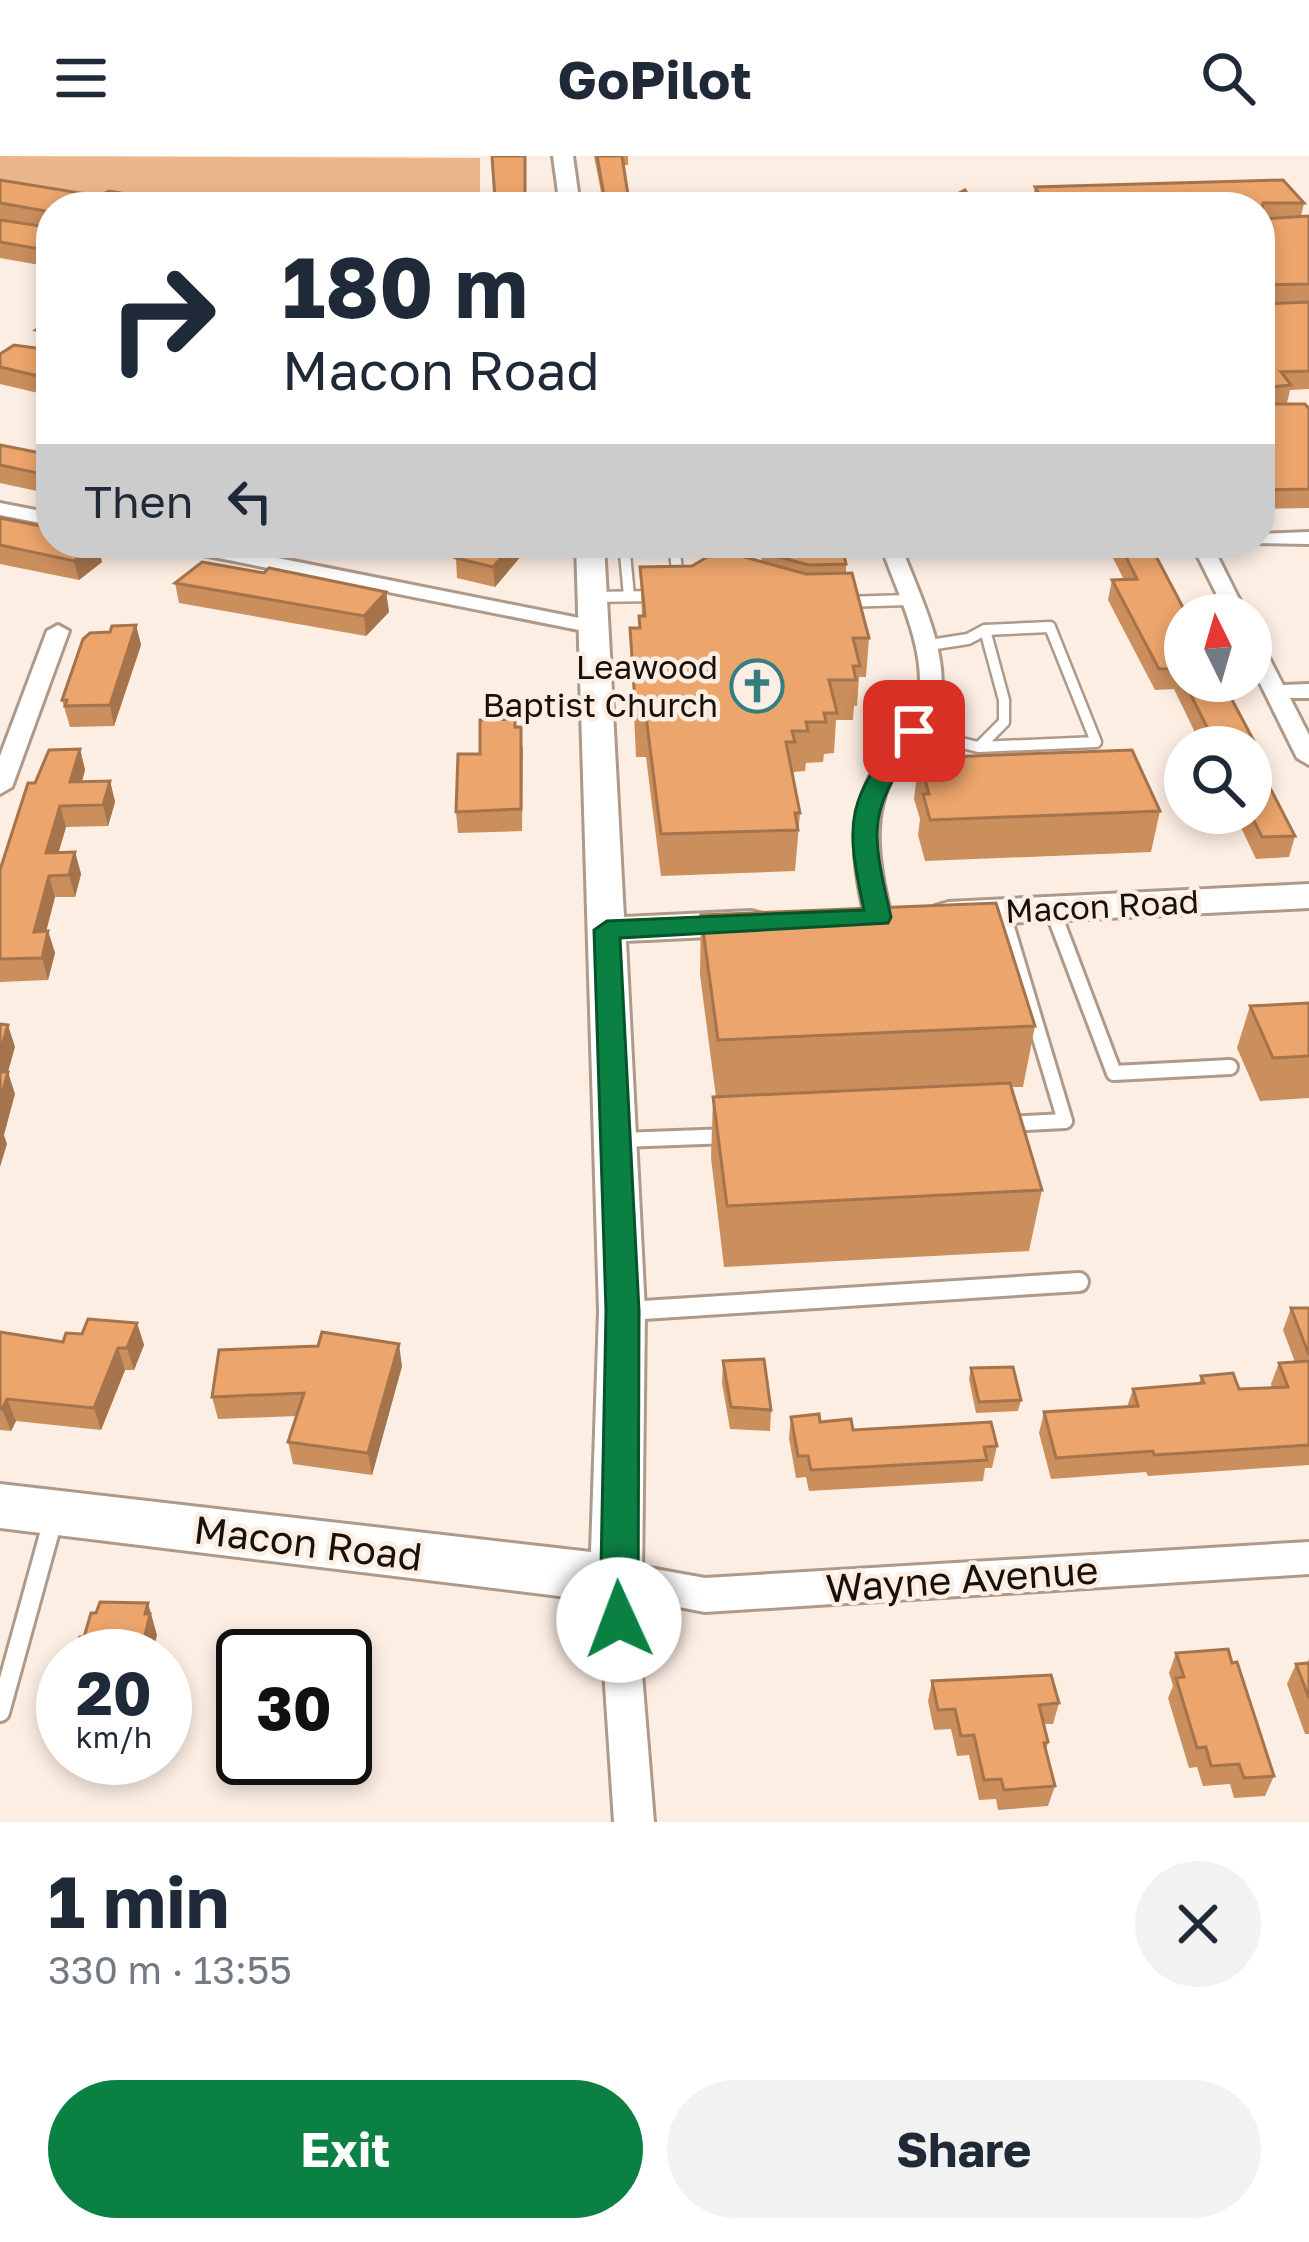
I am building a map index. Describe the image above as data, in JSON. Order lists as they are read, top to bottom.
{
  "streets": {
    "main road": ["Macon Road"],
    "street": ["Wayne Avenue"]
  },
  "crossings": [
    ["Macon Road", "Wayne Avenue"]
  ],
  "places": {
    "church": ["Leawood Baptist Church"]
  },
  "north": "top",
  "page": {
    "header": "GoPilot",
    "turn": ["180 m", "Macon Road"],
    "then": "Then",
    "speed": "20 km/h",
    "limit": "30",
    "heading": ["1 min", "330 m · 13:55"],
    "buttons": ["Exit", "Share"]
  }
}
